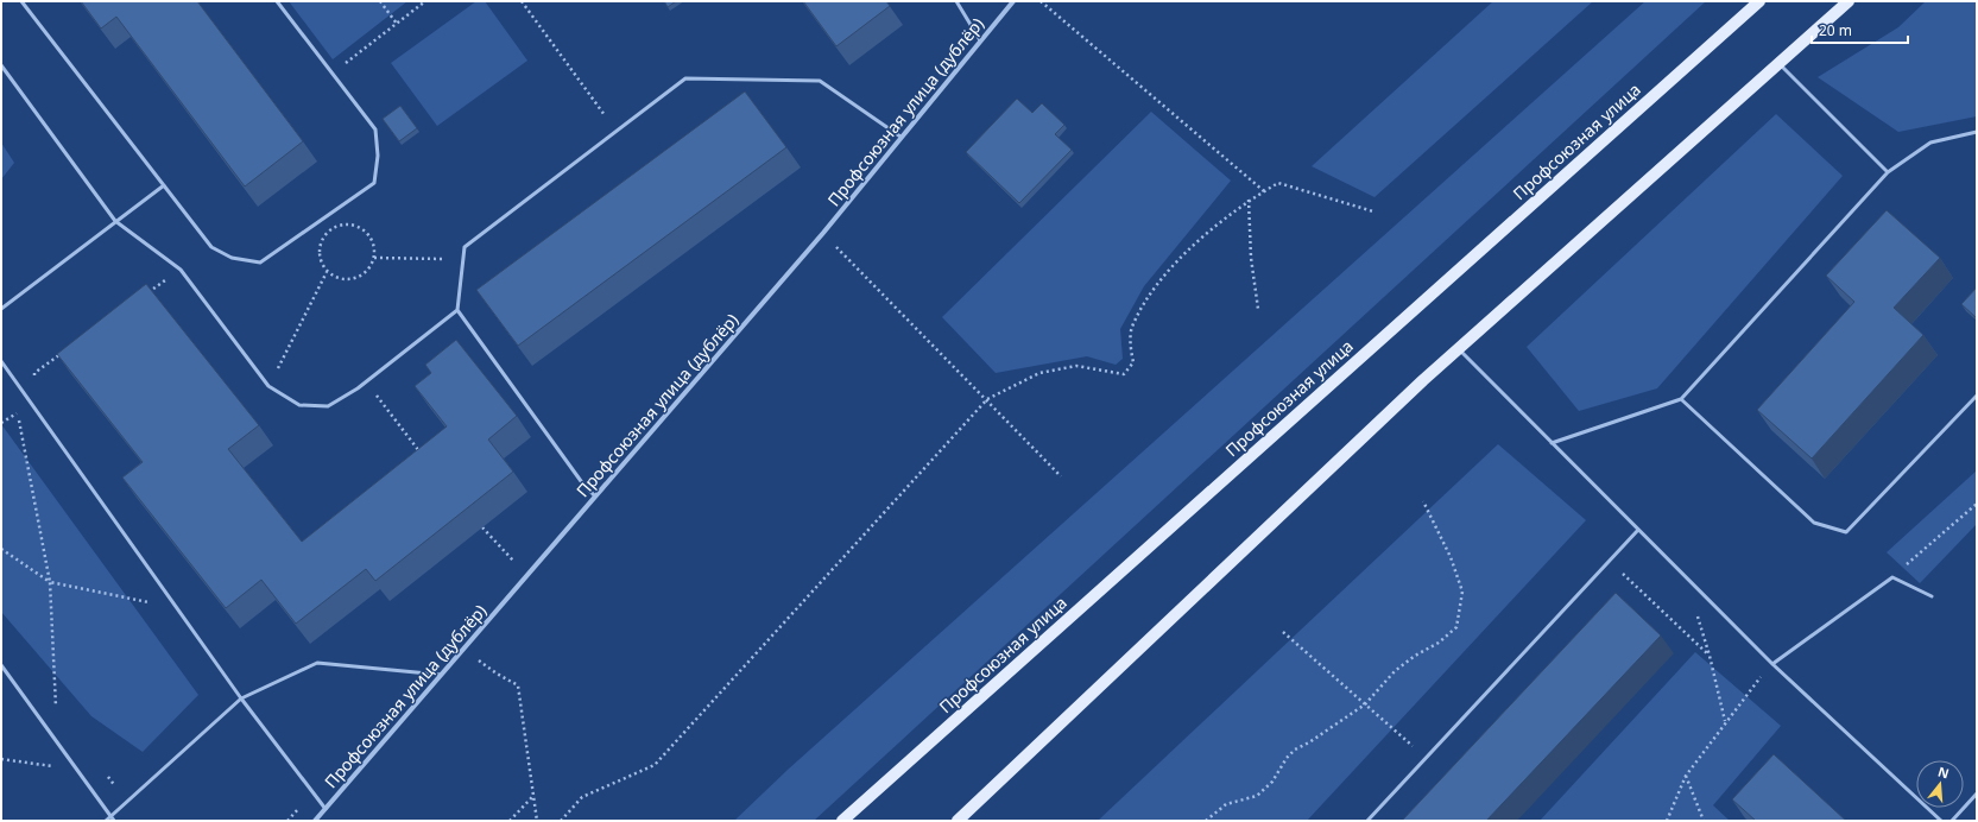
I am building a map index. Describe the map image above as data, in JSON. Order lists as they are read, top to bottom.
{
  "streets": {
    "main road": ["Профсоюзная улица"],
    "street": ["Профсоюзная улица (дублёр)"]
  },
  "scale_bar": "20 m",
  "north": "top"
}
